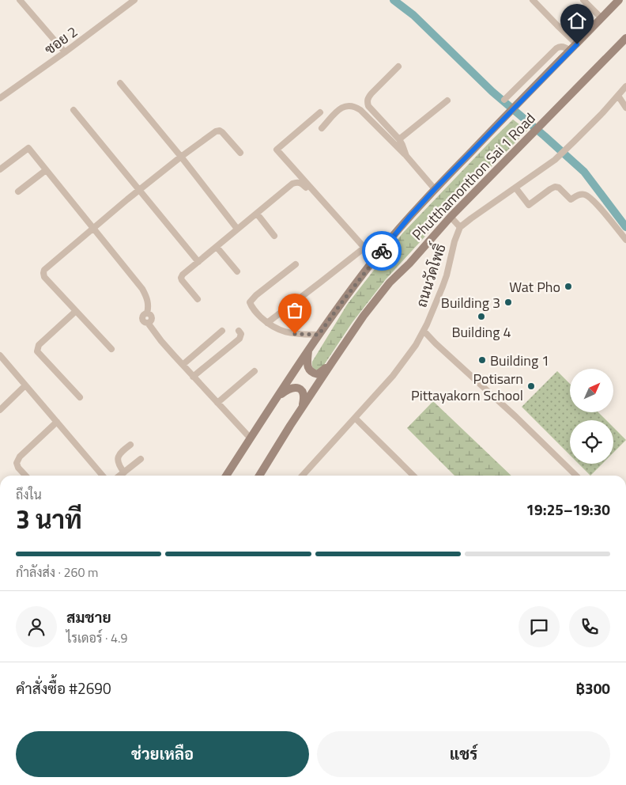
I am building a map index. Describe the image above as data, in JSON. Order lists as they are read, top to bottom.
{
  "streets": {
    "main road": ["Phutthamonthon Sai 1 Road"],
    "street": ["ซอย 2", "ถนนวัดโพธิ์"]
  },
  "places": [
    "Wat Pho",
    "Building 3",
    "Building 4",
    "Building 1",
    "Potisarn Pittayakorn School"
  ],
  "north": "top right",
  "page": {
    "heading": ["3 นาที", "ถึงใน", "19:25–19:30"],
    "panel": [
      "สมชาย",
      "ไรเดอร์ · 4.9",
      "คำสั่งซื้อ #2690",
      "฿300"
    ],
    "bar": "กำลังส่ง · 260 m",
    "buttons": ["ช่วยเหลือ", "แชร์"]
  }
}
